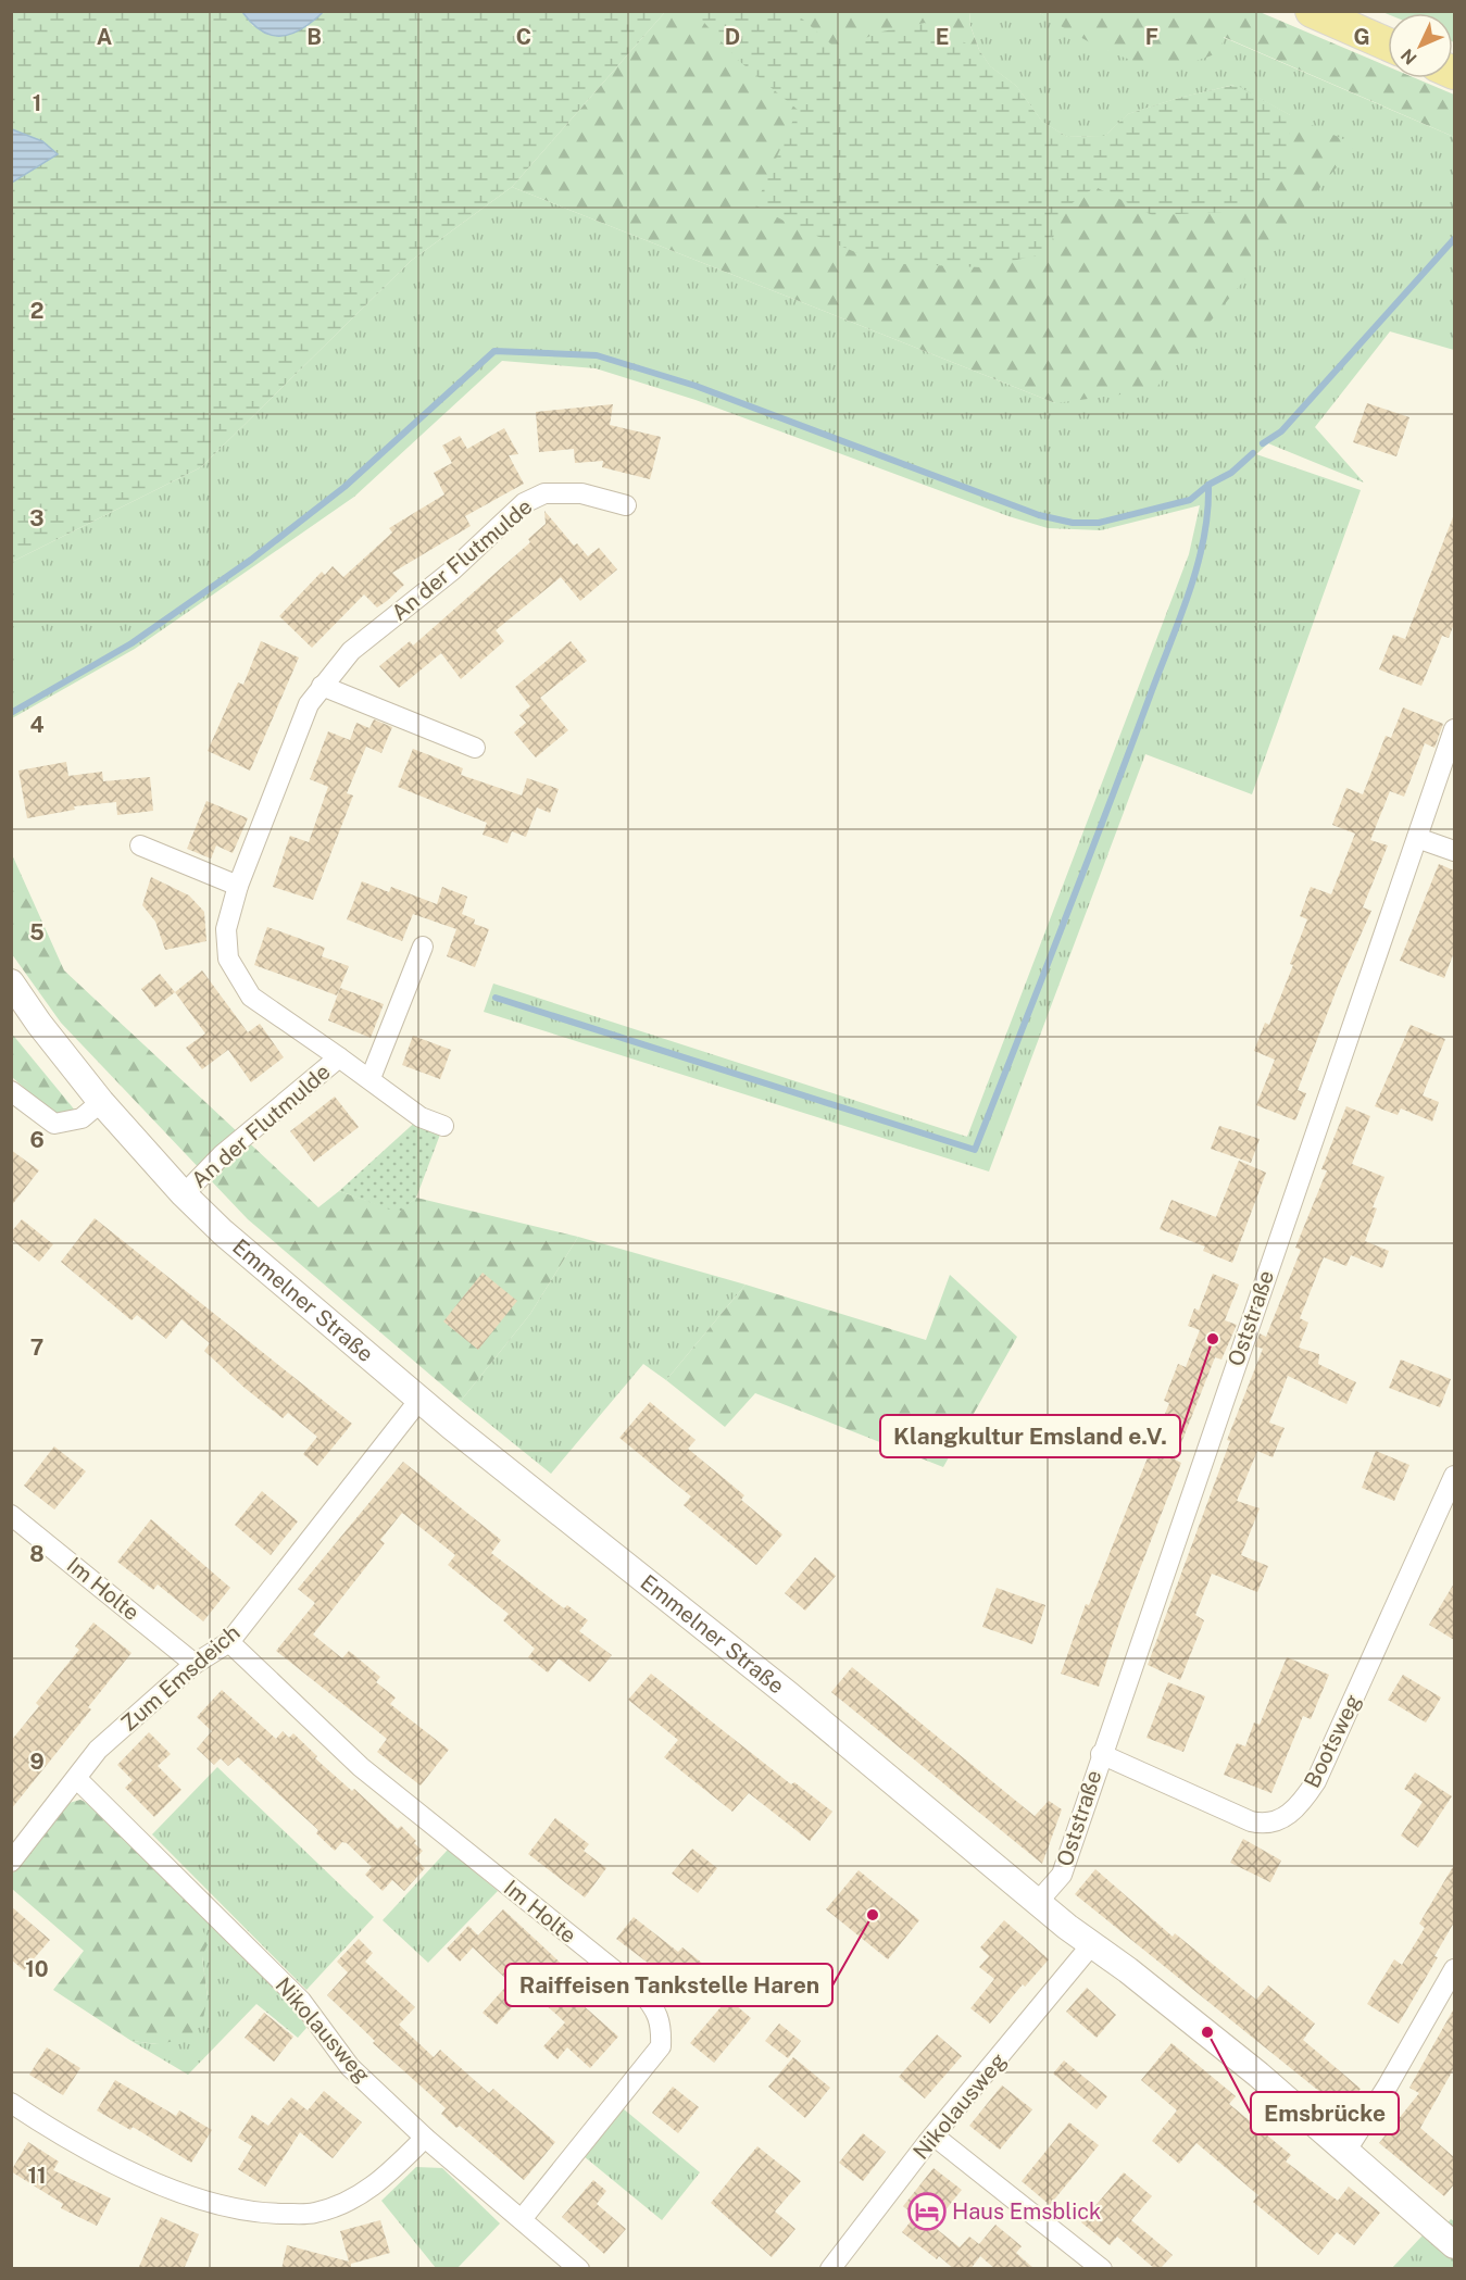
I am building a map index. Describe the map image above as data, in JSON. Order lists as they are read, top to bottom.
{
  "streets": {
    "street": [
      "An der Flutmulde",
      "Emmelner Straße",
      "Oststraße",
      "Im Holte",
      "Zum Emsdeich",
      "Bootsweg",
      "Nikolausweg"
    ]
  },
  "crossings": [
    ["An der Flutmulde", "Emmelner Straße"],
    ["Emmelner Straße", "Oststraße"],
    ["Emmelner Straße", "Zum Emsdeich"],
    ["Emmelner Straße", "Nikolausweg"],
    ["Oststraße", "Bootsweg"],
    ["Im Holte", "Zum Emsdeich"],
    ["Im Holte", "Nikolausweg"],
    ["Zum Emsdeich", "Nikolausweg"]
  ],
  "places": {
    "other": ["Klangkultur Emsland e.V.", "Raiffeisen Tankstelle Haren", "Emsbrücke"],
    "hotel": ["Haus Emsblick"]
  },
  "north": "bottom left",
  "grid": {
    "columns": [
      "A",
      "B",
      "C",
      "D",
      "E",
      "F",
      "G"
    ],
    "rows": [
      "1",
      "2",
      "3",
      "4",
      "5",
      "6",
      "7",
      "8",
      "9",
      "10",
      "11"
    ]
  }
}
